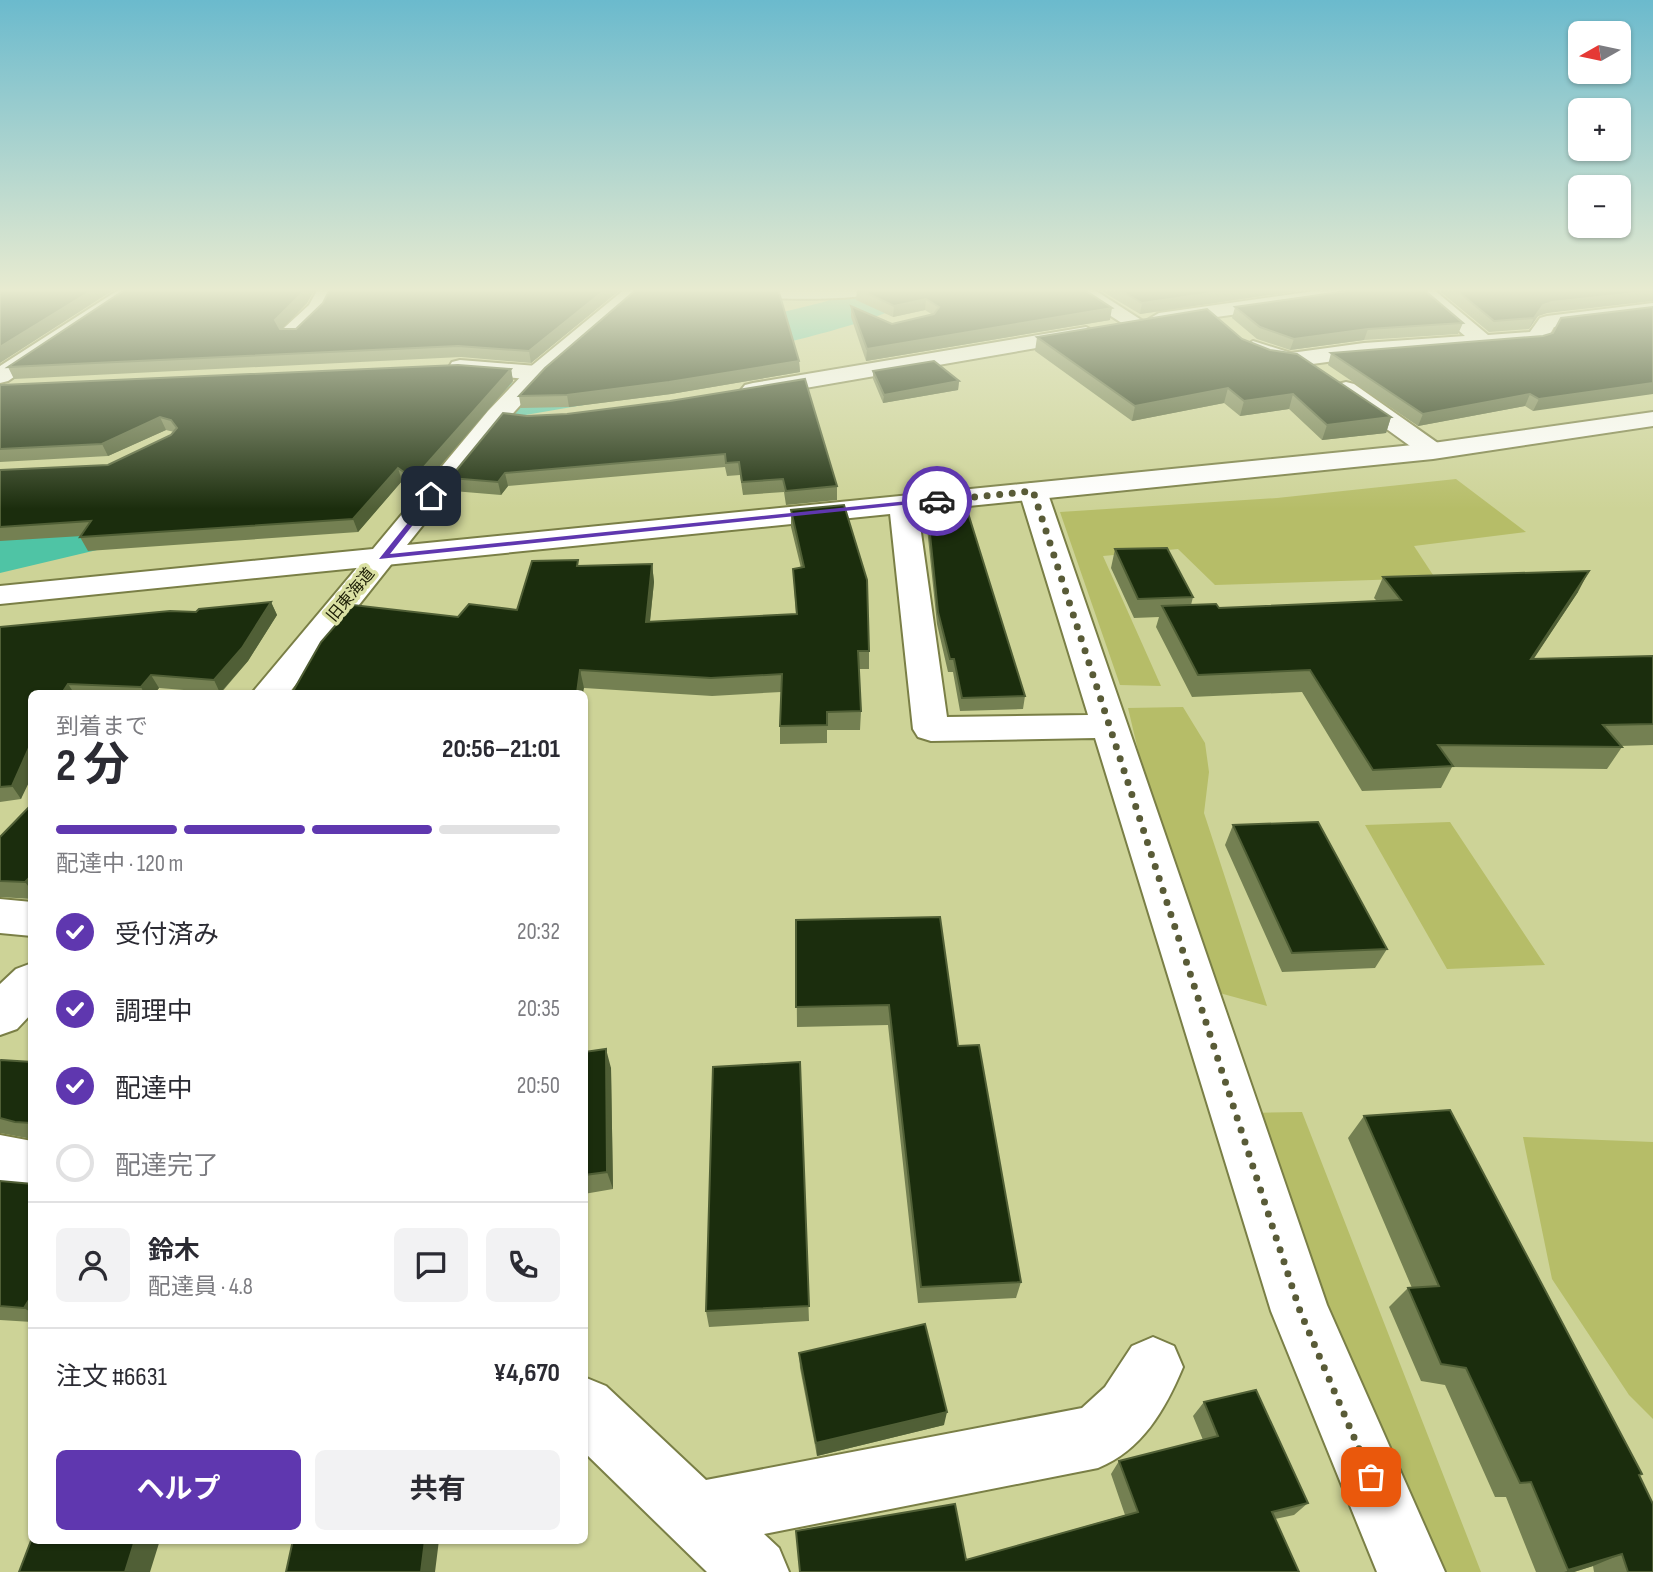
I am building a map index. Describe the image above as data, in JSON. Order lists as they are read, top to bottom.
{
  "streets": {
    "street": ["旧東海道"]
  },
  "north": "left",
  "page": {
    "map_buttons": ["+", "−"],
    "heading": ["2 分", "到着まで", "20:56–21:01"],
    "panel": [
      "鈴木",
      "配達員 · 4.8",
      "注文 #6631",
      "¥4,670"
    ],
    "bar": "配達中 · 120 m",
    "list": [
      ["受付済み", "20:32"],
      ["調理中", "20:35"],
      ["配達中", "20:50"],
      "配達完了"
    ],
    "buttons": ["ヘルプ", "共有"]
  }
}
